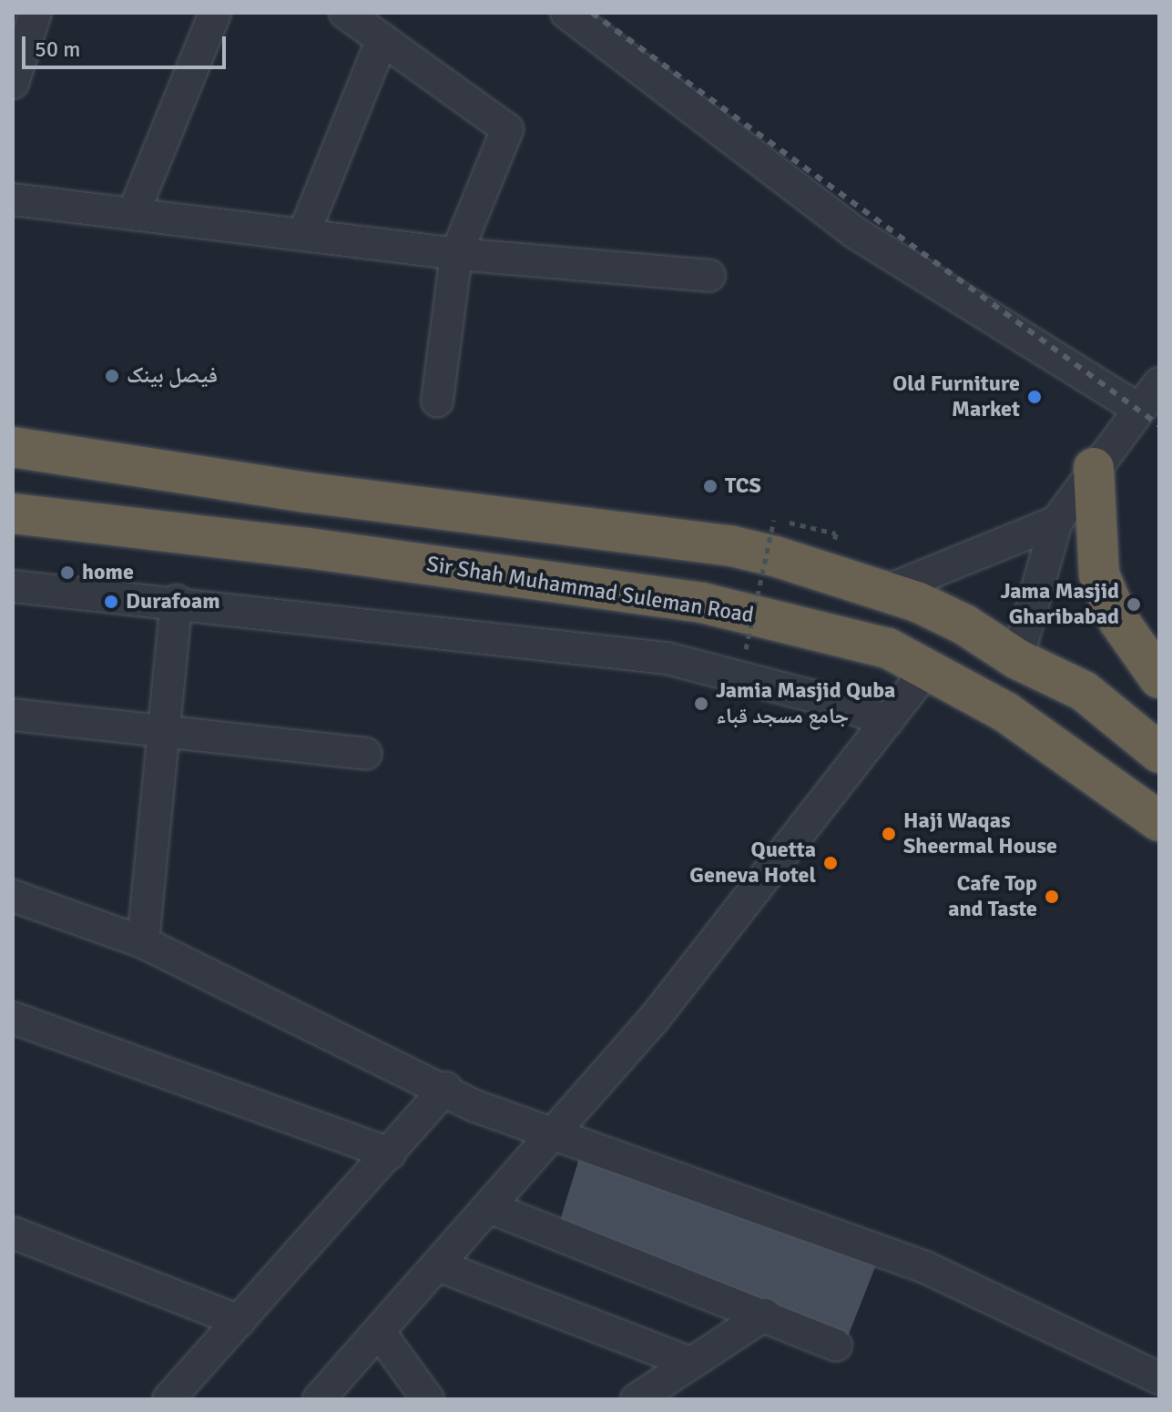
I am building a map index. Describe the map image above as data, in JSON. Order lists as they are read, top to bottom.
{
  "streets": {
    "highway": ["Sir Shah Muhammad Suleman Road"]
  },
  "places": [
    "فیصل بینک",
    "Old Furniture Market",
    "TCS",
    "home",
    "Durafoam",
    "Jama Masjid Gharibabad",
    "Jamia Masjid Quba جامع مسجد قباء",
    "Haji Waqas Sheermal House",
    "Quetta Geneva Hotel",
    "Cafe Top and Taste"
  ],
  "scale_bar": "50 m"
}
